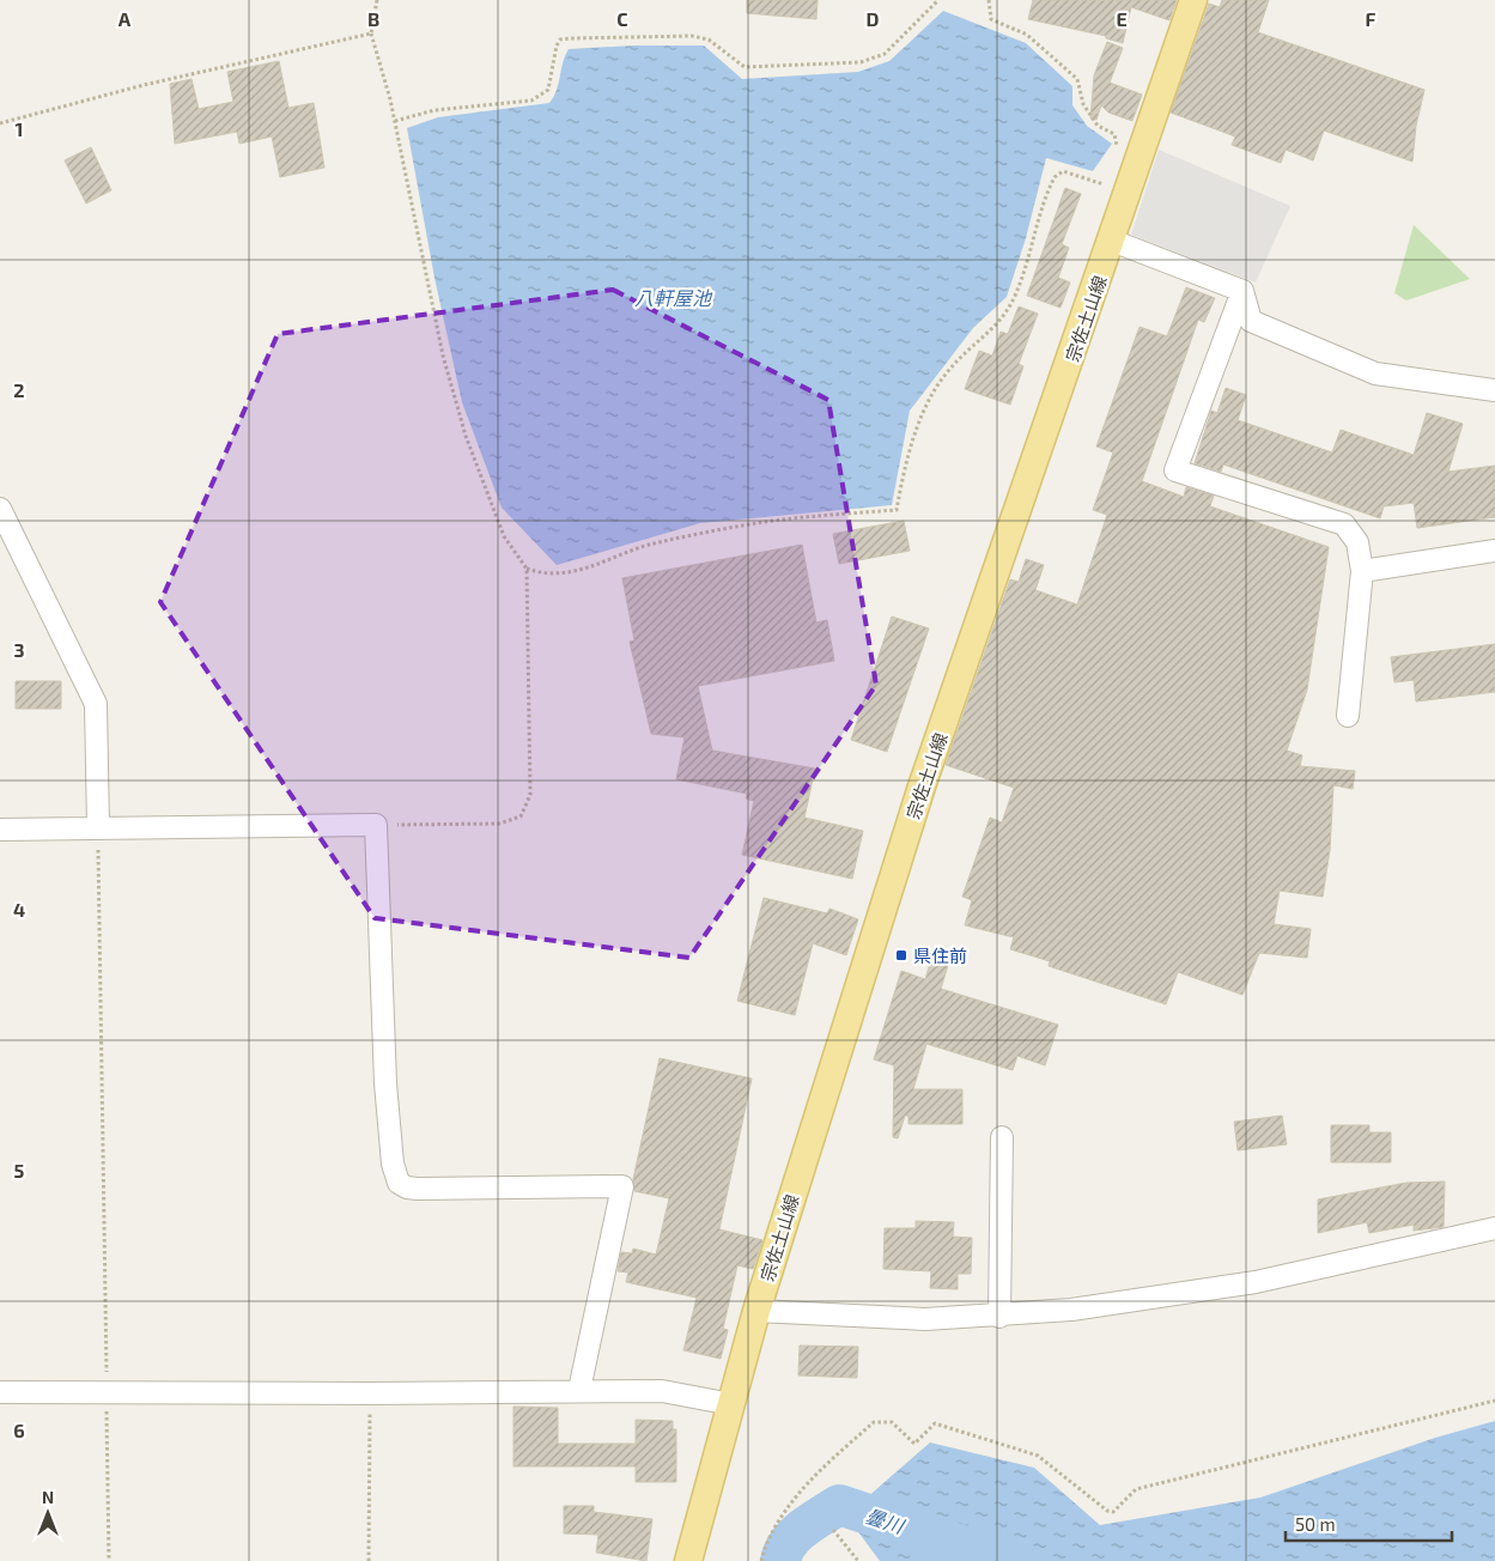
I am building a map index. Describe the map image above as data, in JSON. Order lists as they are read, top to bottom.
{
  "streets": {
    "main road": ["宗佐土山線"]
  },
  "water": ["八軒屋池", "曇川"],
  "places": {
    "transit": ["県住前"]
  },
  "scale_bar": "50 m",
  "north": "top",
  "grid": {
    "columns": [
      "A",
      "B",
      "C",
      "D",
      "E",
      "F"
    ],
    "rows": [
      "1",
      "2",
      "3",
      "4",
      "5",
      "6"
    ]
  }
}
